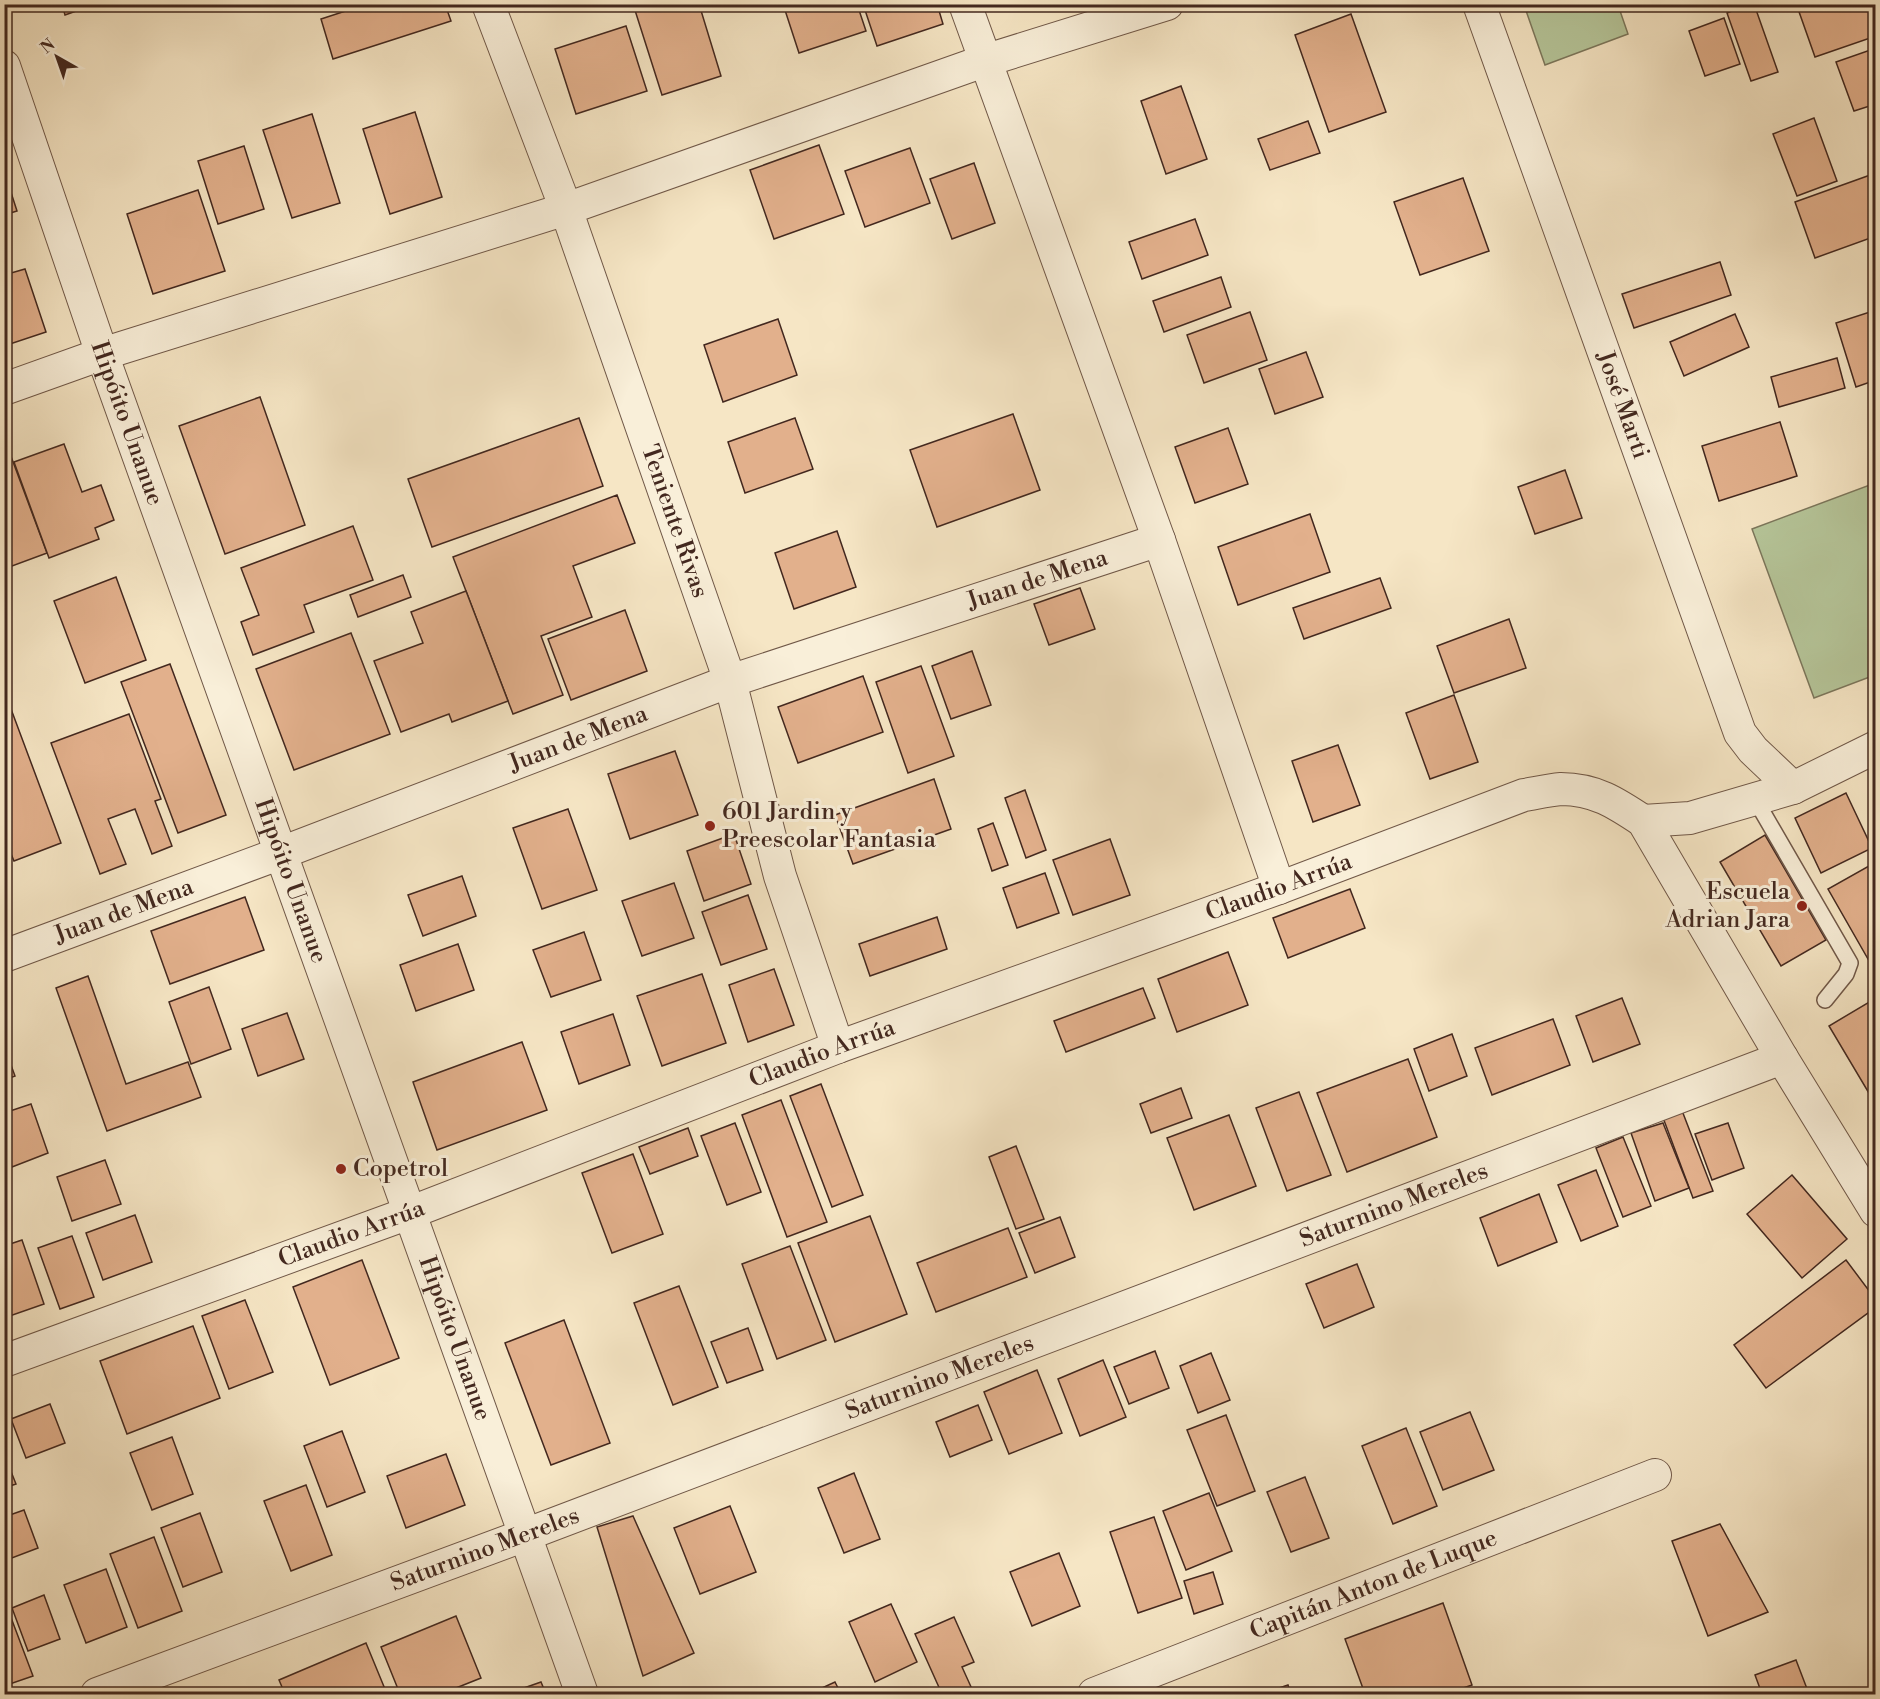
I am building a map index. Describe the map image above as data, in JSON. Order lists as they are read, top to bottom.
{
  "streets": {
    "street": [
      "José Marti",
      "Hipóito Unanue",
      "Teniente Rivas",
      "Juan de Mena",
      "Claudio Arrúa",
      "Saturnino Mereles",
      "Capitán Anton de Luque"
    ]
  },
  "crossings": [
    ["Hipóito Unanue", "Juan de Mena"],
    ["Hipóito Unanue", "Claudio Arrúa"],
    ["Hipóito Unanue", "Saturnino Mereles"],
    ["Teniente Rivas", "Juan de Mena"],
    ["Teniente Rivas", "Claudio Arrúa"]
  ],
  "places": ["601 Jardin y Preescolar Fantasia", "Escuela Adrian Jara", "Copetrol"],
  "north": "top left"
}
